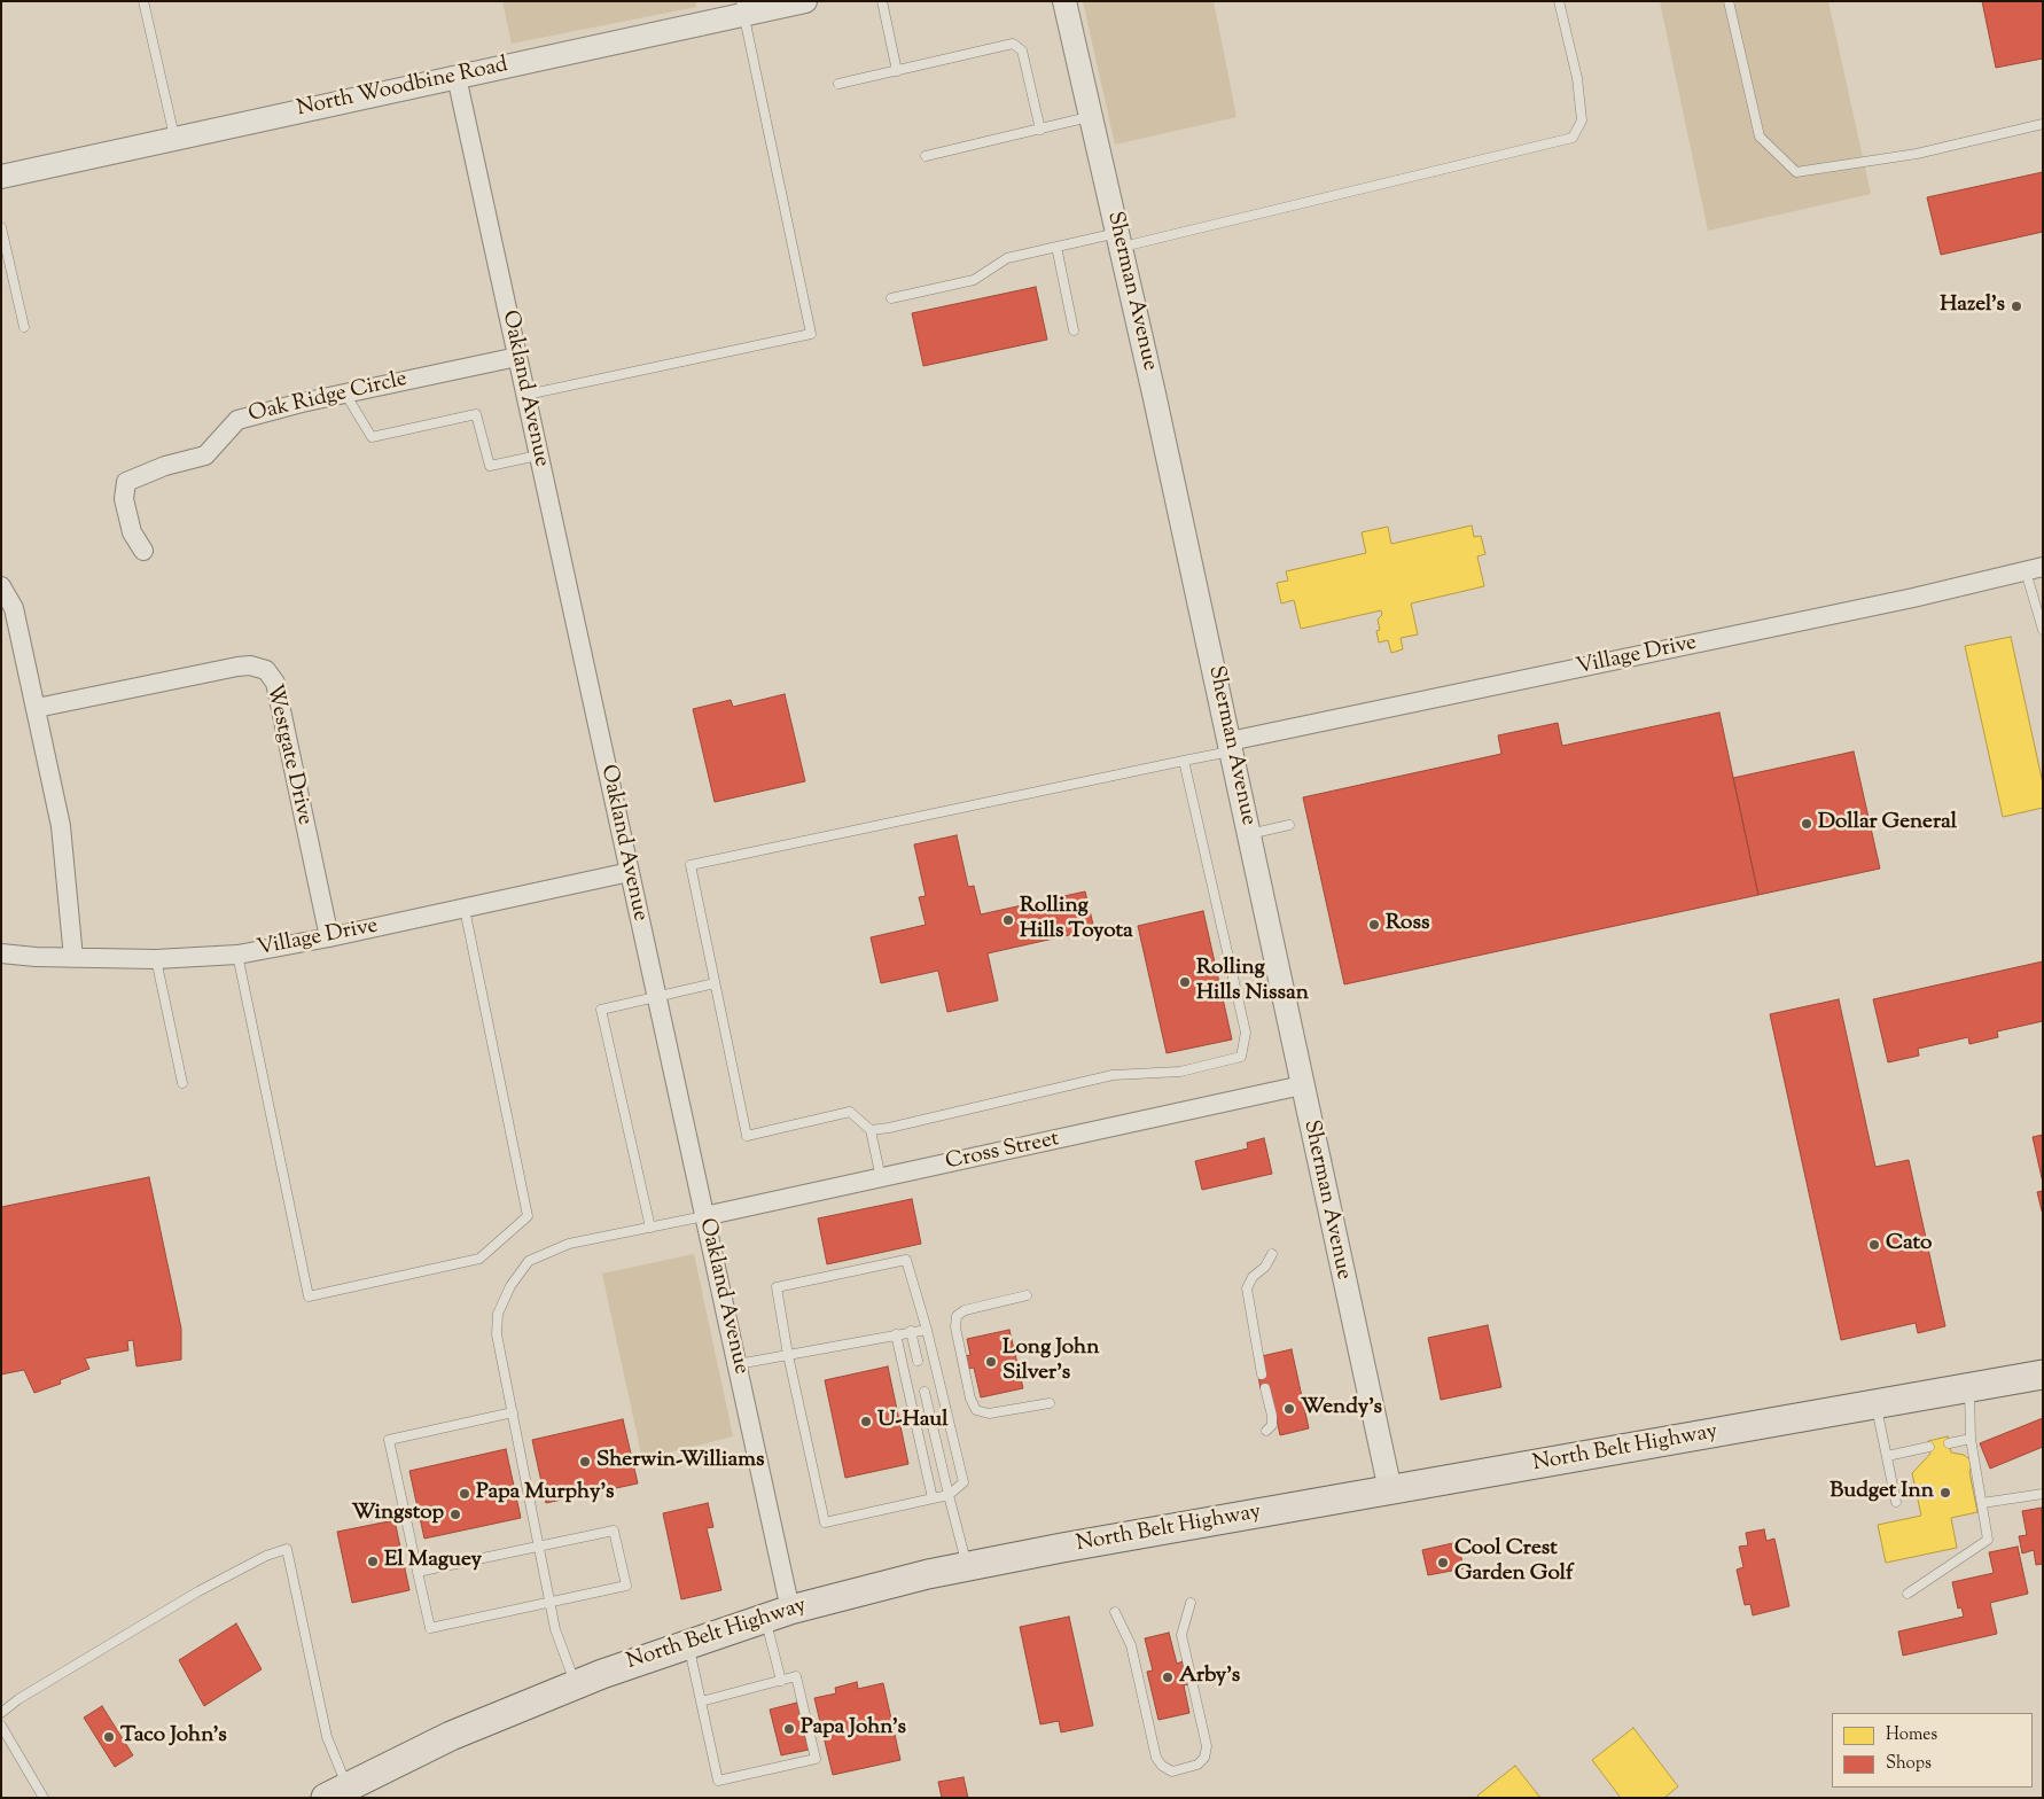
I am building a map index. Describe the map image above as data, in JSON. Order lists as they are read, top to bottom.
{
  "streets": {
    "main road": ["North Belt Highway"],
    "street": [
      "North Woodbine Road",
      "Sherman Avenue",
      "Oakland Avenue",
      "Oak Ridge Circle",
      "Village Drive",
      "Westgate Drive",
      "Cross Street"
    ]
  },
  "crossings": [
    ["North Woodbine Road", "Oakland Avenue"],
    ["Sherman Avenue", "Village Drive"],
    ["Sherman Avenue", "Cross Street"],
    ["Sherman Avenue", "North Belt Highway"],
    ["Oakland Avenue", "Oak Ridge Circle"],
    ["Oakland Avenue", "Village Drive"],
    ["Oakland Avenue", "Cross Street"],
    ["Oakland Avenue", "North Belt Highway"],
    ["Village Drive", "Westgate Drive"]
  ],
  "places": [
    "Hazel's",
    "Dollar General",
    "Rolling Hills Toyota",
    "Ross",
    "Rolling Hills Nissan",
    "Cato",
    "Long John Silver's",
    "Wendy's",
    "U-Haul",
    "Sherwin-Williams",
    "Budget Inn",
    "Papa Murphy's",
    "Wingstop",
    "El Maguey",
    "Cool Crest Garden Golf",
    "Arby's",
    "Papa John's",
    "Taco John's"
  ],
  "legend": ["Homes", "Shops"]
}
